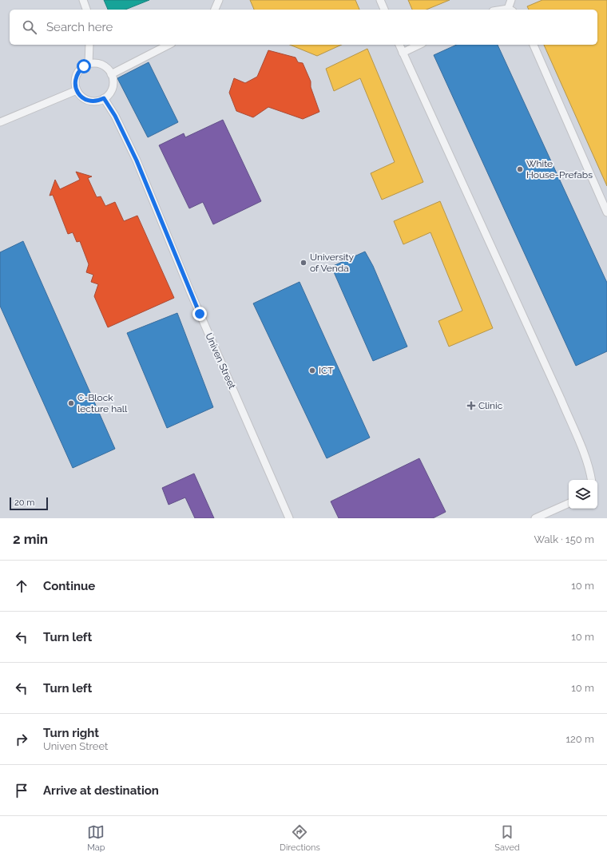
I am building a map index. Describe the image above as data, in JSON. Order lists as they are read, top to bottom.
{
  "streets": {
    "lane": ["Univen Street"]
  },
  "places": {
    "other": [
      "White House-Prefabs",
      "University of Venda",
      "ICT",
      "C-Block lecture hall"
    ],
    "health": ["Clinic"]
  },
  "scale_bar": "20 m",
  "page": {
    "search": "Search here",
    "scale": "20 m",
    "heading": ["2 min", "Walk · 150 m"],
    "list": [
      ["Continue", "10 m"],
      ["Turn left", "10 m"],
      ["Turn left", "10 m"],
      ["Turn right", "Univen Street", "120 m"],
      "Arrive at destination"
    ],
    "nav": ["Map", "Directions", "Saved"]
  }
}
